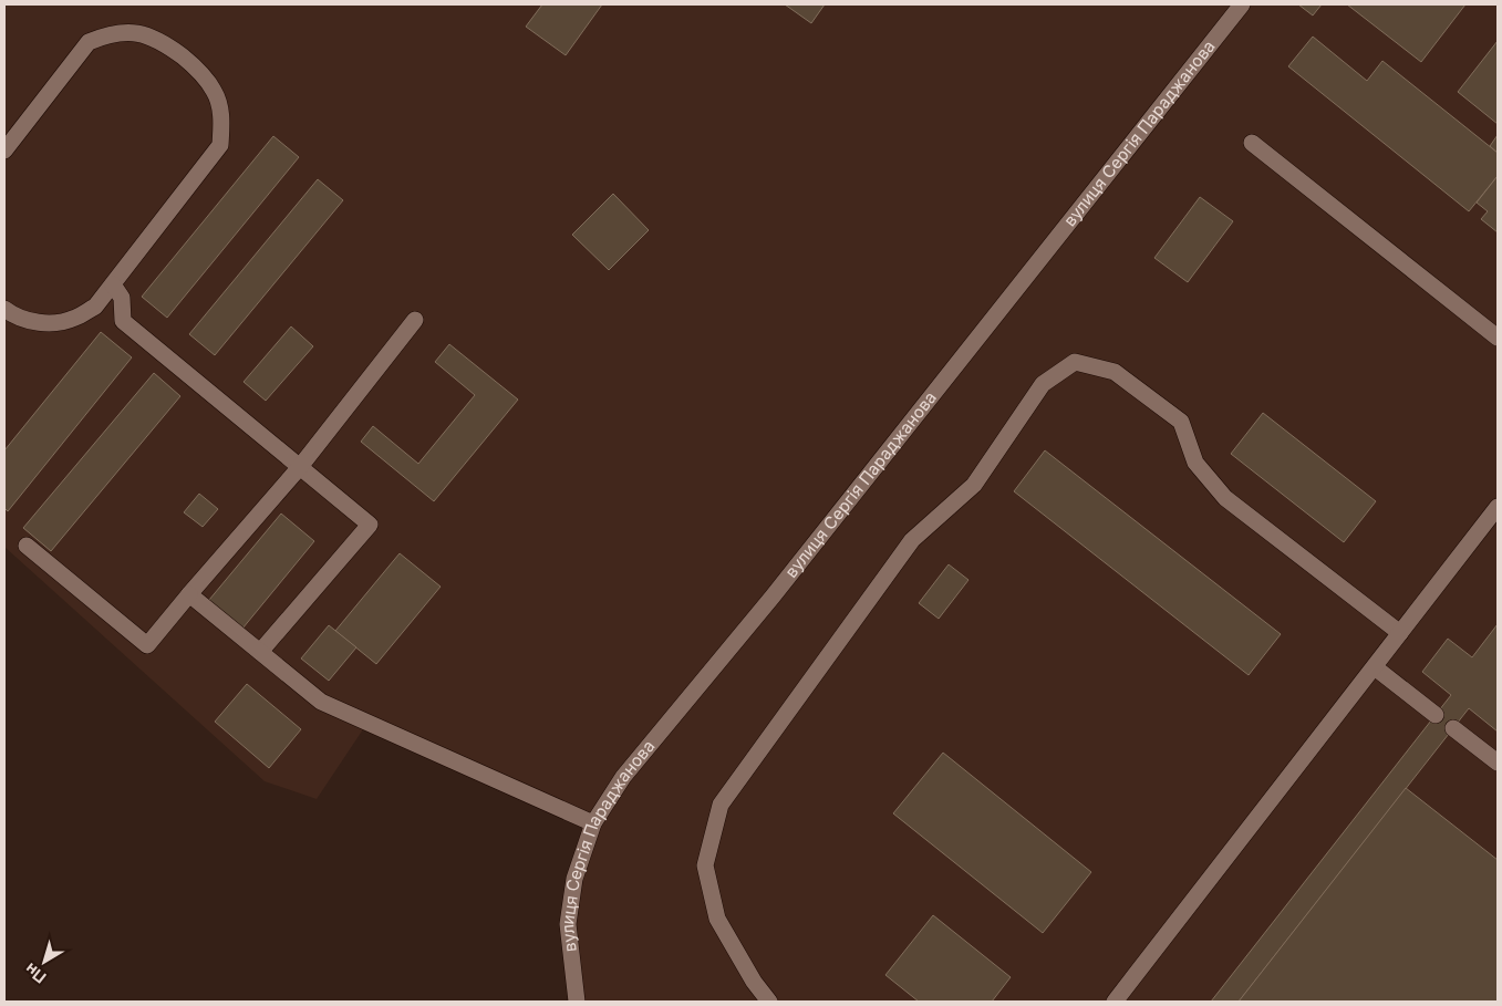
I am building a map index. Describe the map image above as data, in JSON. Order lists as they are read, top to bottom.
{
  "streets": {
    "lane": ["вулиця Сергія Параджанова"]
  },
  "north": "bottom left"
}
